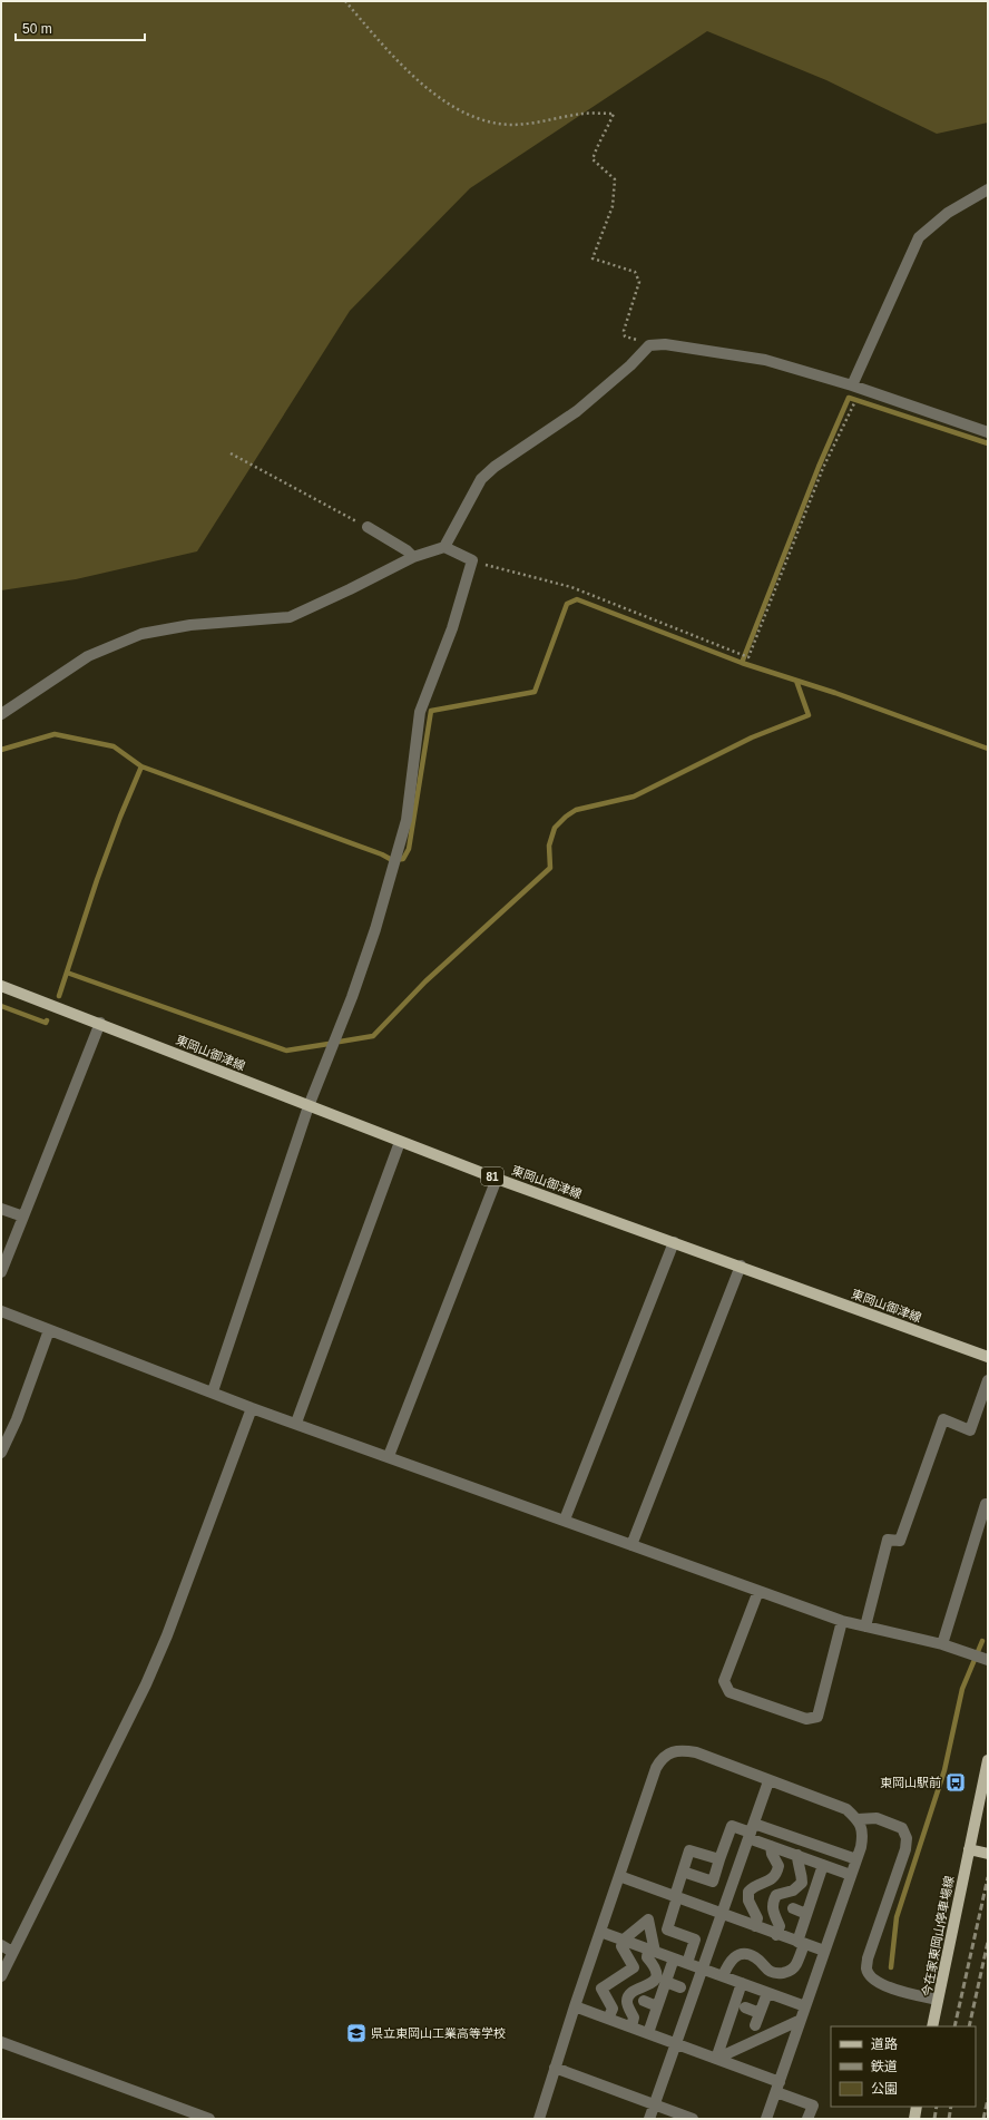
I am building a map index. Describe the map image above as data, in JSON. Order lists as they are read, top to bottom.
{
  "streets": {
    "main road": ["東岡山御津線", "81", "今在家東岡山停車場線"]
  },
  "places": {
    "bus stop": ["東岡山駅前"],
    "school or university": ["県立東岡山工業高等学校"]
  },
  "legend": ["道路", "鉄道", "公園"],
  "scale_bar": "50 m"
}
